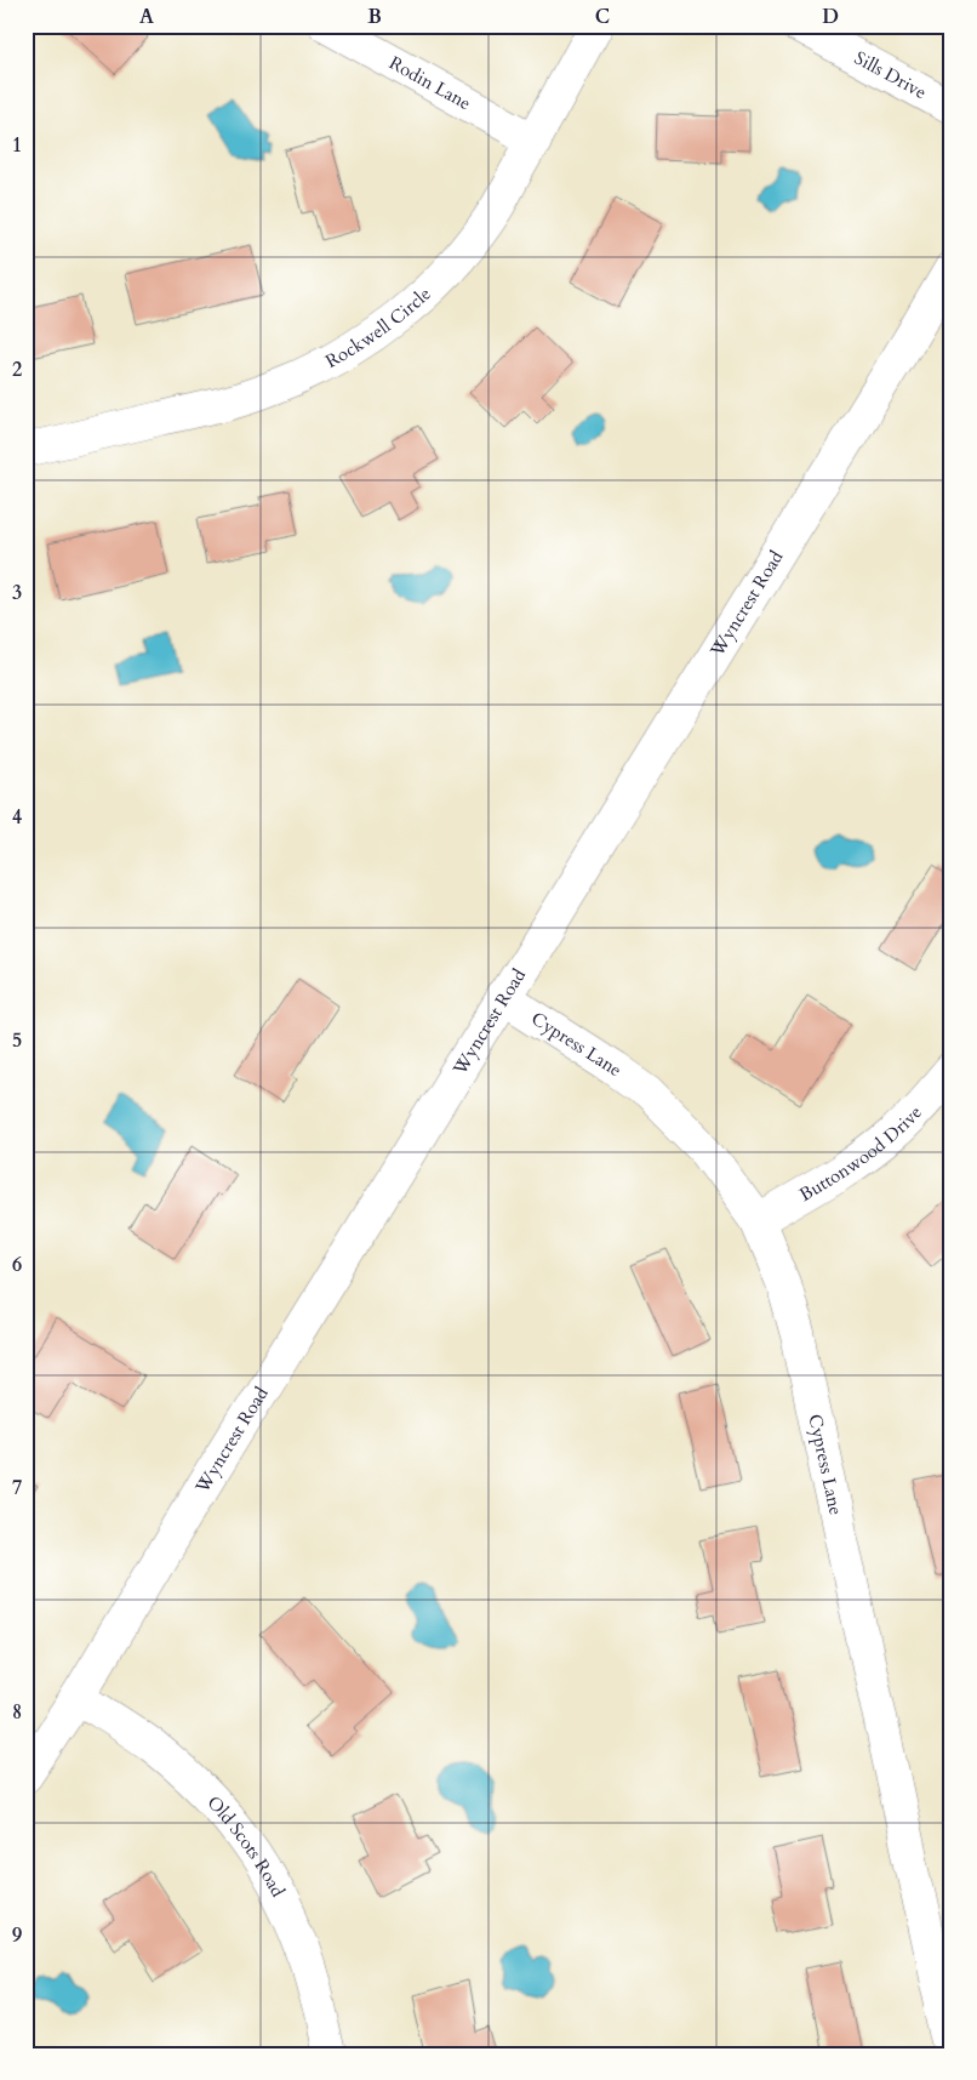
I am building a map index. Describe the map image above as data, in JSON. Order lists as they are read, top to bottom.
{
  "streets": {
    "street": [
      "Sills Drive",
      "Rodin Lane",
      "Rockwell Circle",
      "Wyncrest Road",
      "Cypress Lane",
      "Buttonwood Drive",
      "Old Scots Road"
    ]
  },
  "crossings": [
    ["Rodin Lane", "Rockwell Circle"],
    ["Wyncrest Road", "Cypress Lane"],
    ["Wyncrest Road", "Old Scots Road"],
    ["Cypress Lane", "Buttonwood Drive"]
  ],
  "grid": {
    "columns": [
      "A",
      "B",
      "C",
      "D"
    ],
    "rows": [
      "1",
      "2",
      "3",
      "4",
      "5",
      "6",
      "7",
      "8",
      "9"
    ]
  }
}
